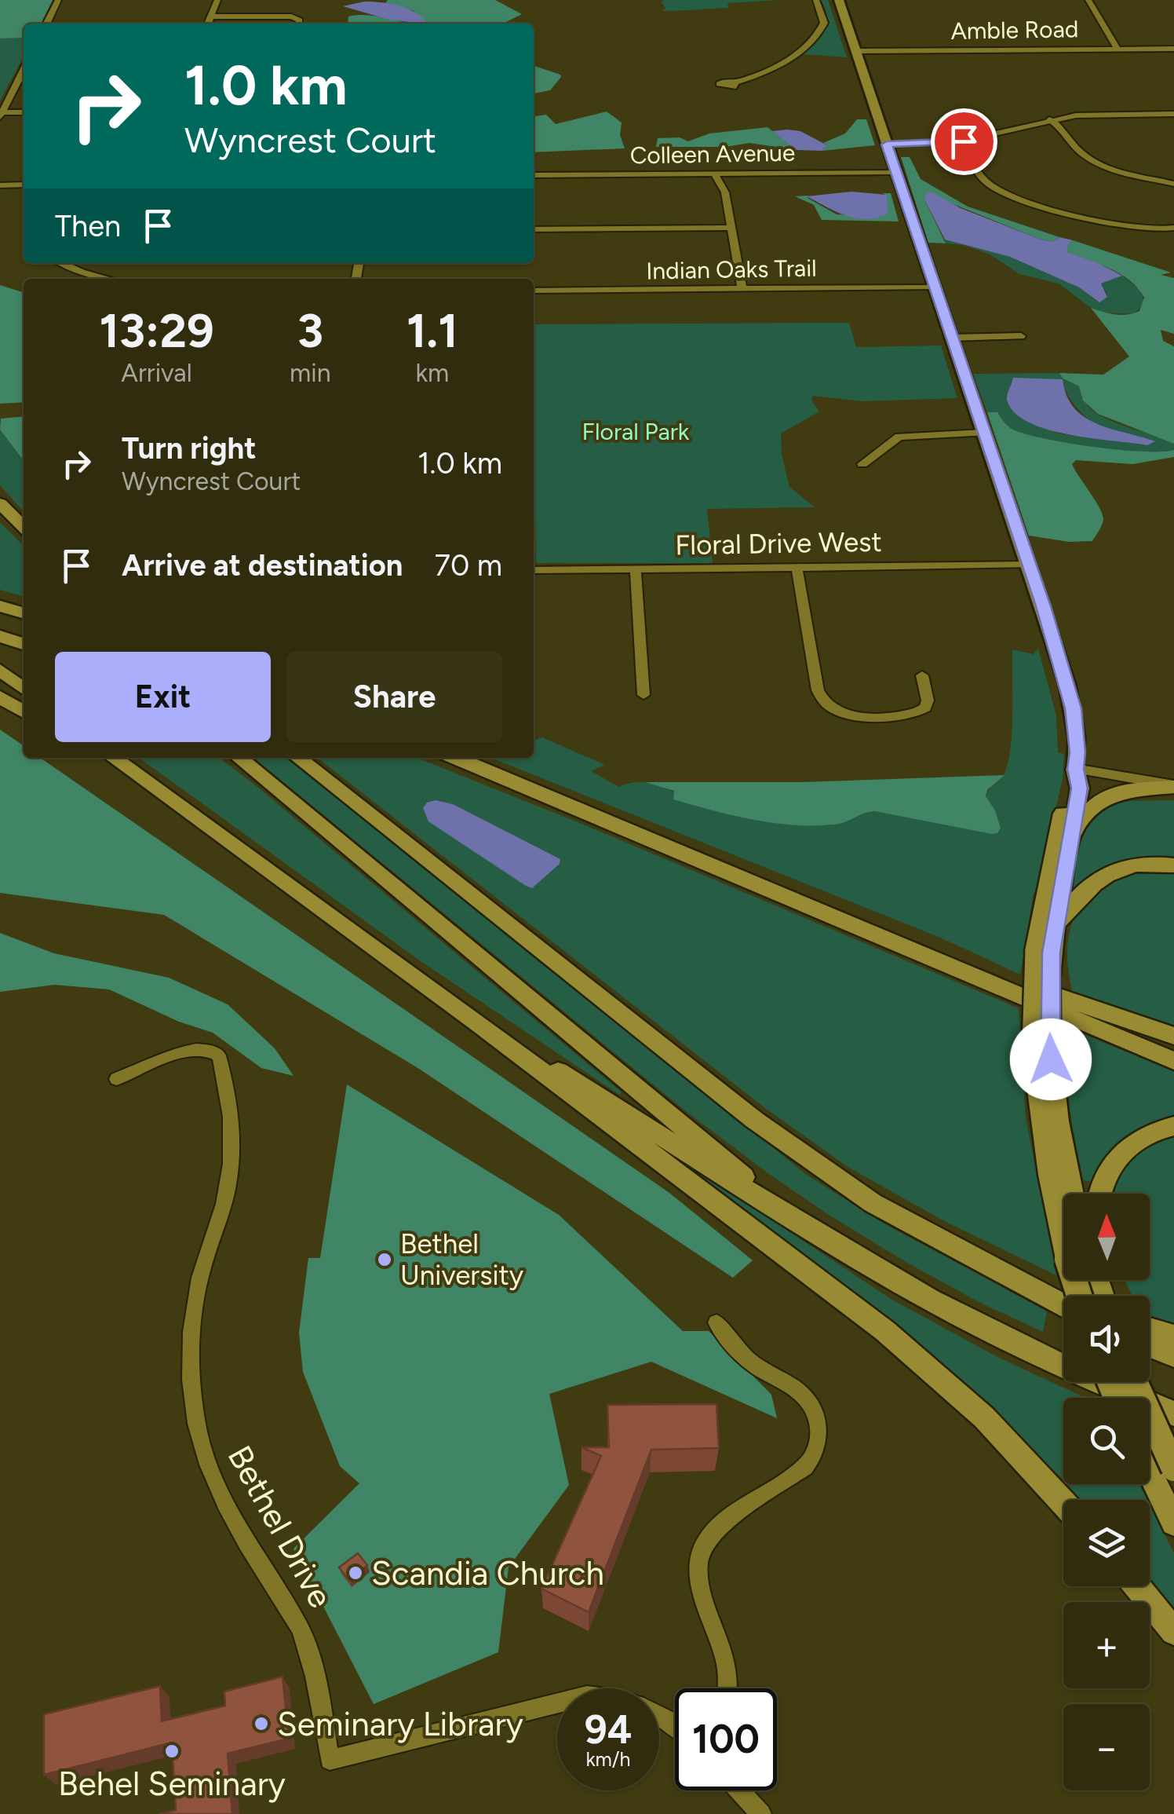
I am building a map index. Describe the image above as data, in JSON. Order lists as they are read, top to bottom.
{
  "streets": {
    "street": [
      "Amble Road",
      "Colleen Avenue",
      "Indian Oaks Trail",
      "Floral Drive West",
      "Bethel Drive"
    ]
  },
  "parks": ["Floral Park"],
  "places": [
    "Bethel University",
    "Scandia Church",
    "Seminary Library",
    "Behel Seminary"
  ],
  "north": "top",
  "page": {
    "turn": ["1.0 km", "Wyncrest Court"],
    "then": "Then",
    "eta": [
      "13:29",
      "Arrival",
      "3",
      "min",
      "1.1",
      "km"
    ],
    "list": [
      {
        "name": "Turn right",
        "note": "Wyncrest Court",
        "value": "1.0 km"
      },
      {
        "name": "Arrive at destination",
        "value": "70 m"
      }
    ],
    "buttons": ["Exit", "Share"],
    "map_buttons": ["+", "−"],
    "speed": "94 km/h",
    "limit": "100"
  }
}
